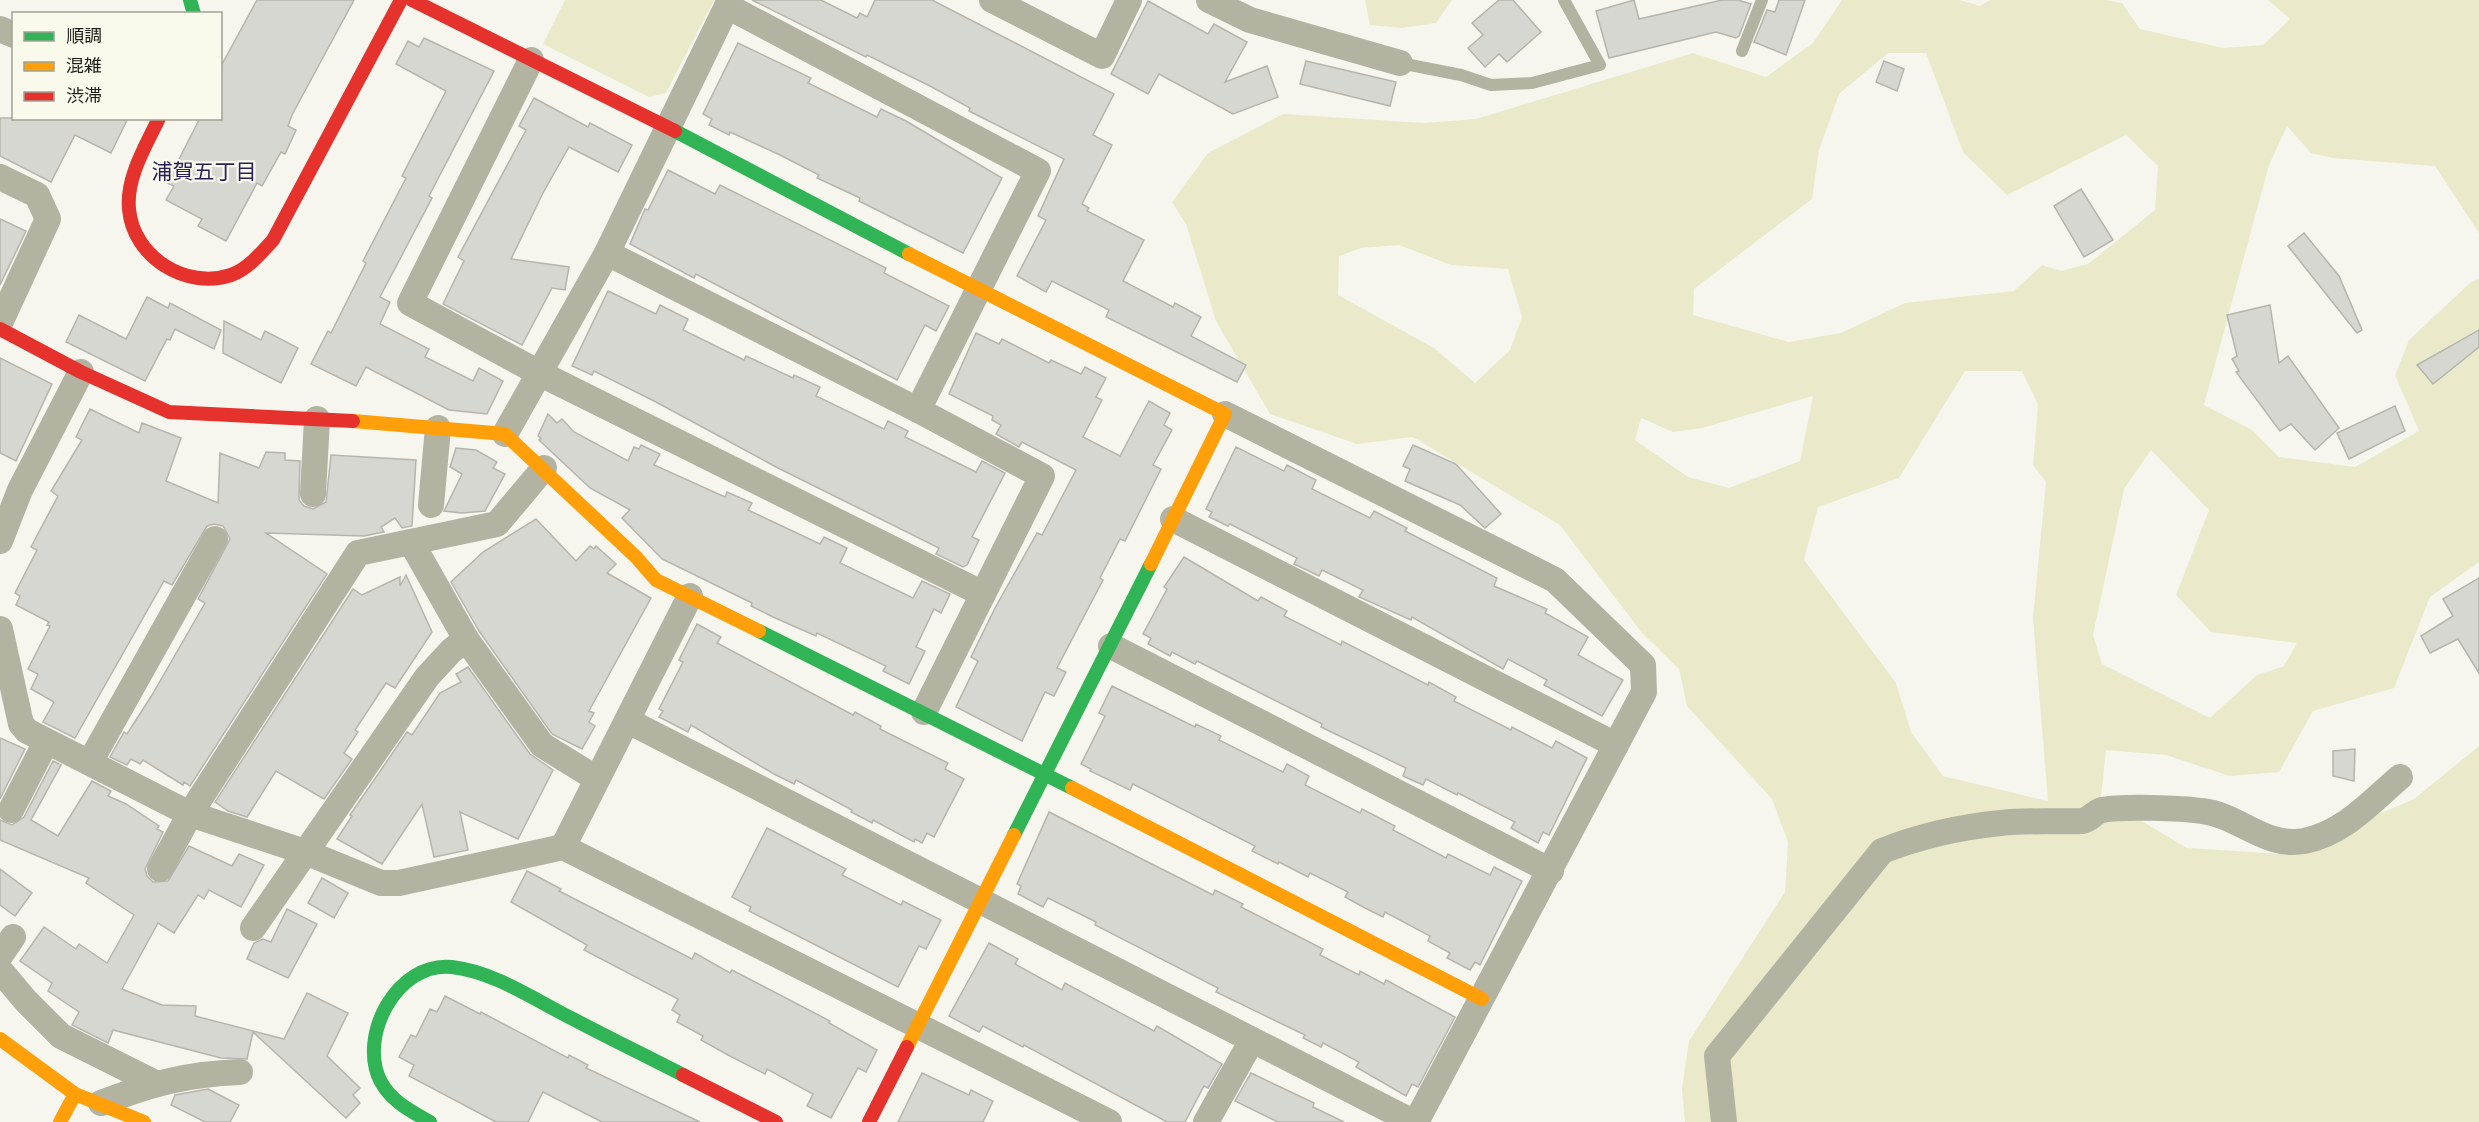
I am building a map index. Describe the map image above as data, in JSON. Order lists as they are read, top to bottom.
{
  "districts": ["浦賀五丁目"],
  "legend": ["順調", "混雑", "渋滞"]
}
